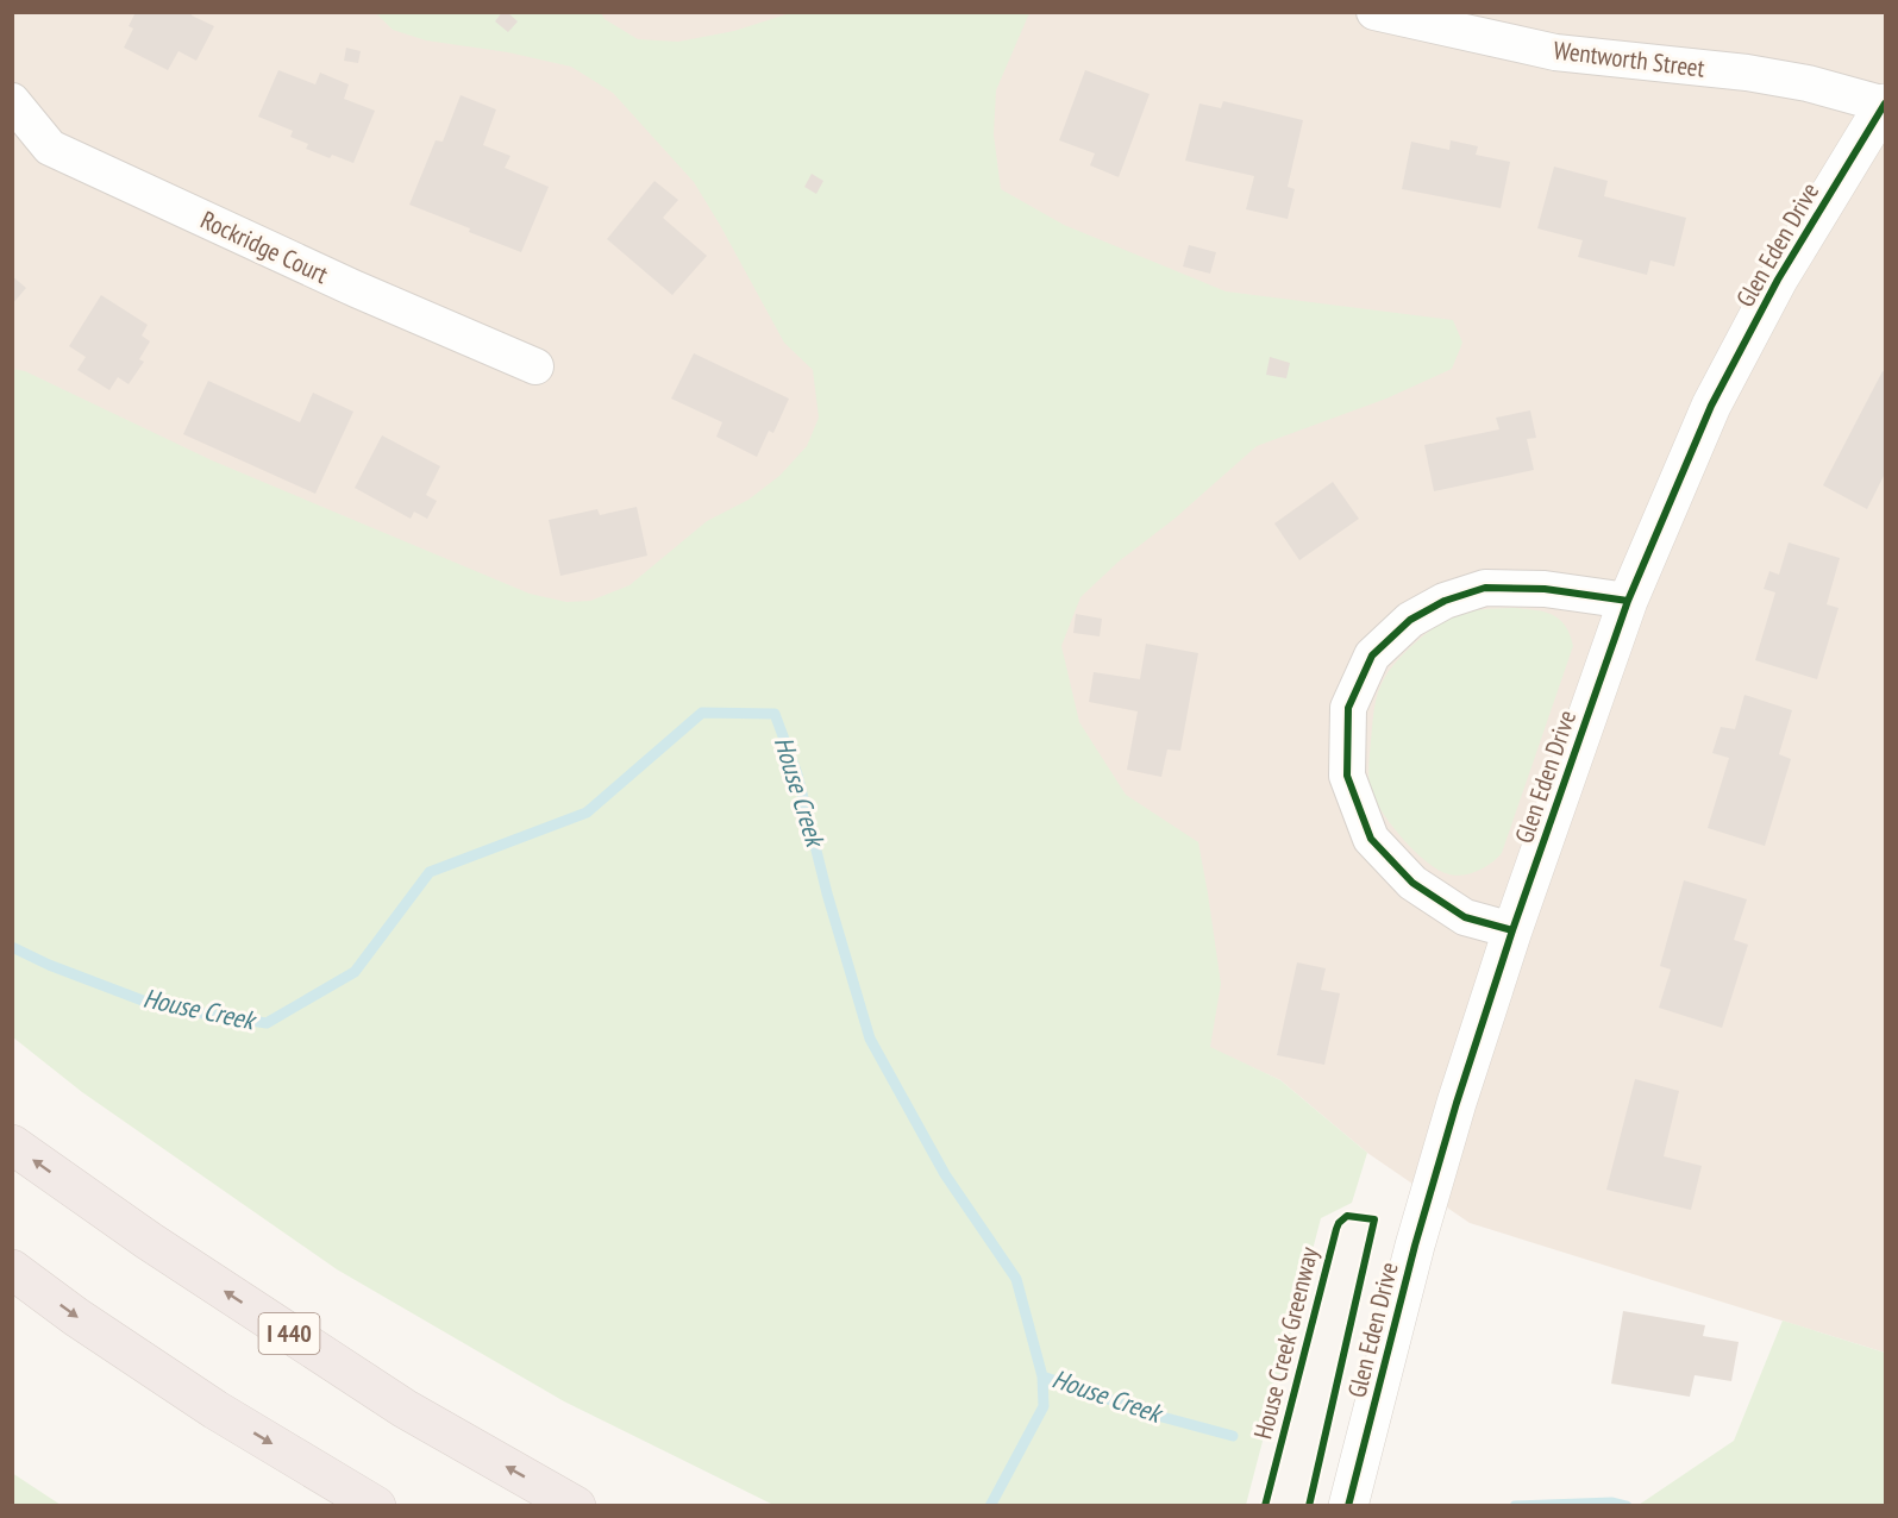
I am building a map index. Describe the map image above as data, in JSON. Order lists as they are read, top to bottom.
{
  "streets": {
    "highway": ["I 440"],
    "main road": ["Glen Eden Drive"],
    "street": ["Wentworth Street", "Rockridge Court"],
    "cycle path": ["House Creek Greenway"]
  },
  "crossings": [
    ["Wentworth Street", "Glen Eden Drive"]
  ],
  "water": ["House Creek"]
}
